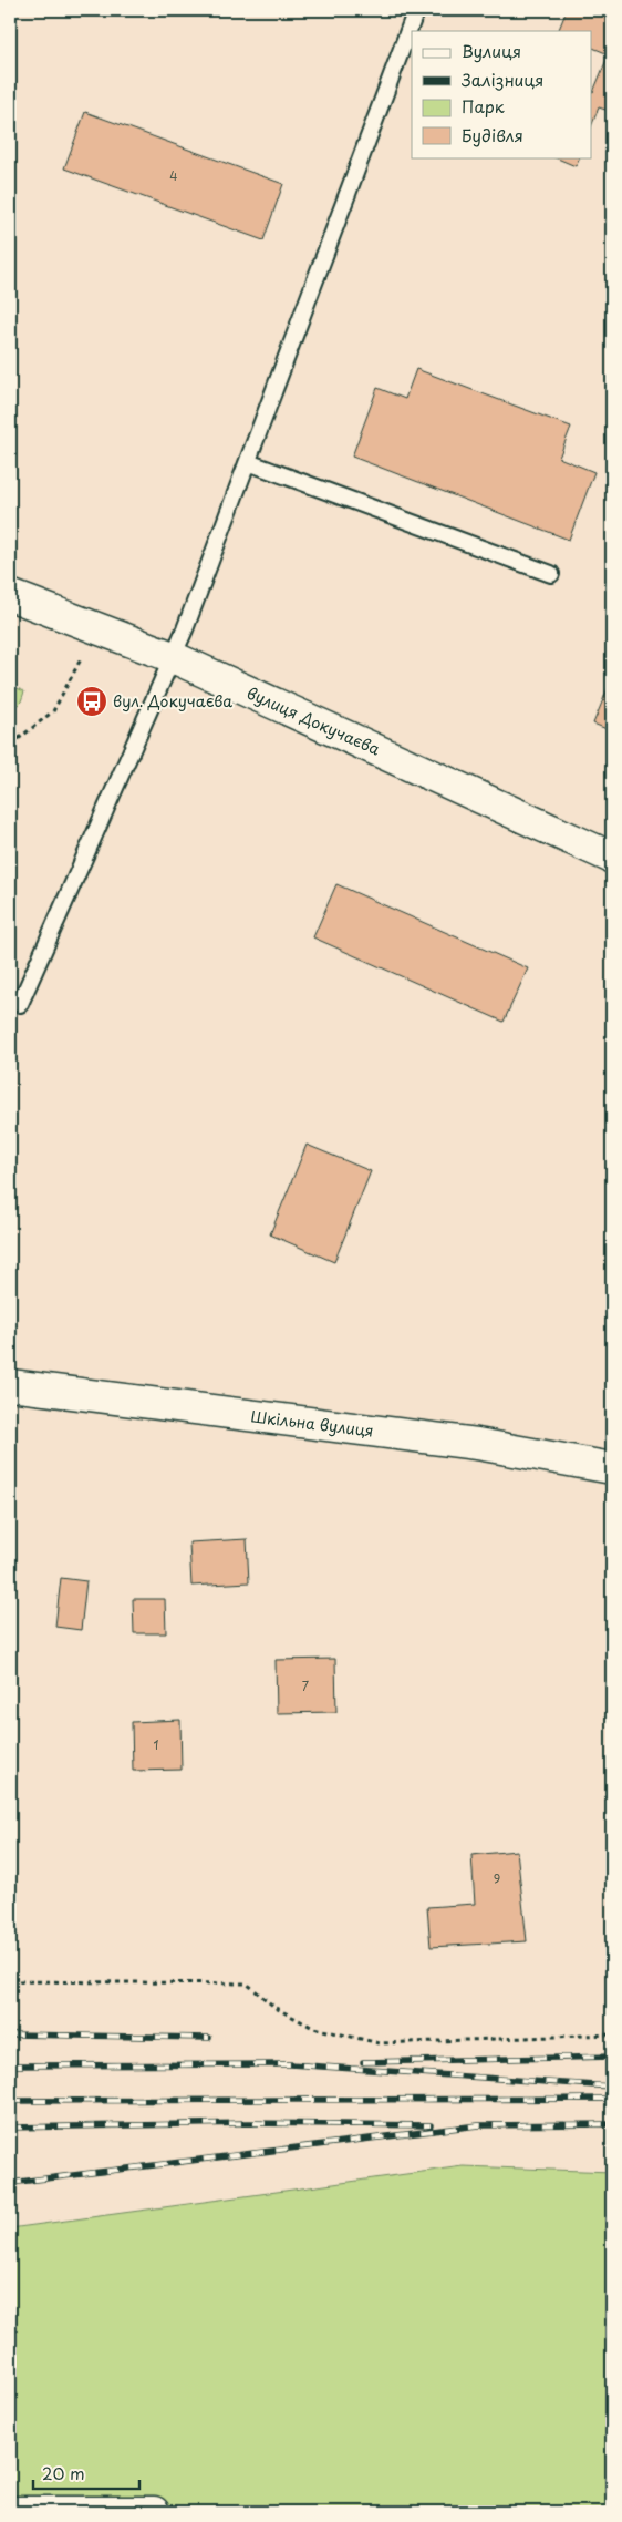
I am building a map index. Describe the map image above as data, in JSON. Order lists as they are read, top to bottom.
{
  "streets": {
    "street": ["вулиця Докучаєва", "Шкільна вулиця"]
  },
  "places": {
    "bus stop": ["вул. Докучаєва"]
  },
  "house_numbers": [
    "4",
    "7",
    "1",
    "9"
  ],
  "legend": [
    "Вулиця",
    "Залізниця",
    "Парк",
    "Будівля"
  ],
  "scale_bar": "20 m"
}
